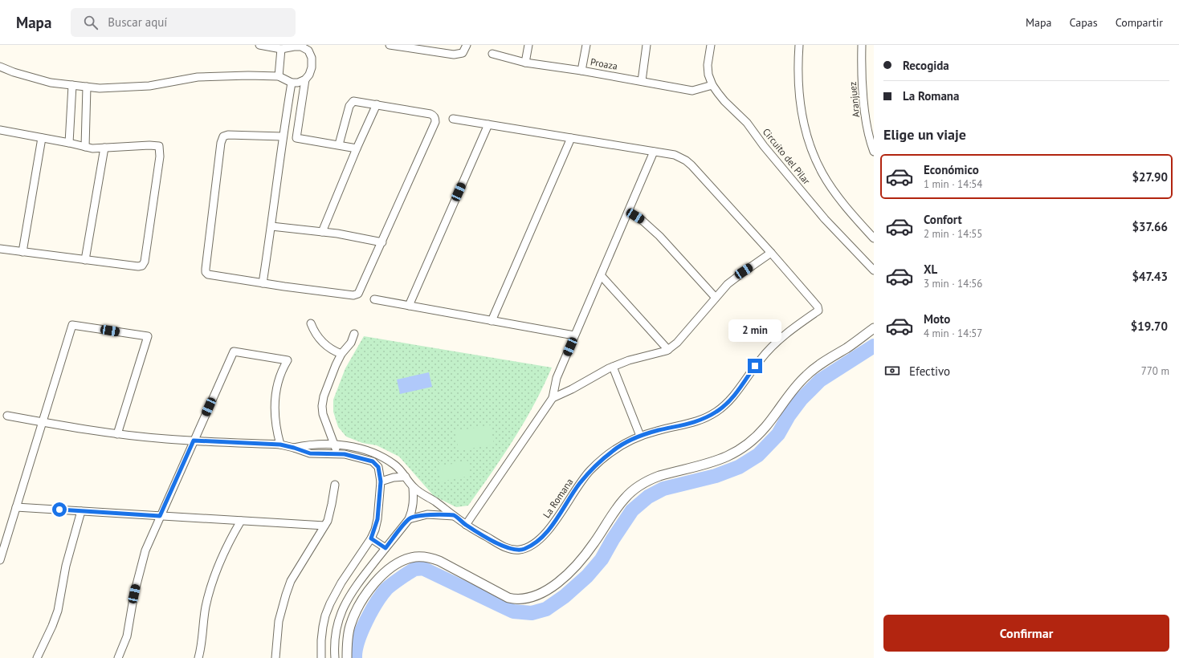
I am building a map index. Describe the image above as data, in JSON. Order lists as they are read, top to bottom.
{
  "streets": {
    "street": [
      "Proaza",
      "Aranjuez",
      "Circuito del Pilar",
      "La Romana"
    ]
  },
  "crossings": [
    ["Proaza", "Circuito del Pilar"]
  ],
  "page": {
    "header": "Mapa",
    "search": "Buscar aquí",
    "nav": ["Mapa", "Capas", "Compartir"],
    "banner": ["Recogida", "La Romana"],
    "heading": "Elige un viaje",
    "list": [
      {
        "name": "Económico",
        "note": "1 min · 14:54",
        "value": "$27.90"
      },
      {
        "name": "Confort",
        "note": "2 min · 14:55",
        "value": "$37.66"
      },
      {
        "name": "XL",
        "note": "3 min · 14:56",
        "value": "$47.43"
      },
      {
        "name": "Moto",
        "note": "4 min · 14:57",
        "value": "$19.70"
      }
    ],
    "bubble": "2 min",
    "pay": ["Efectivo", "770 m"],
    "buttons": "Confirmar"
  }
}
